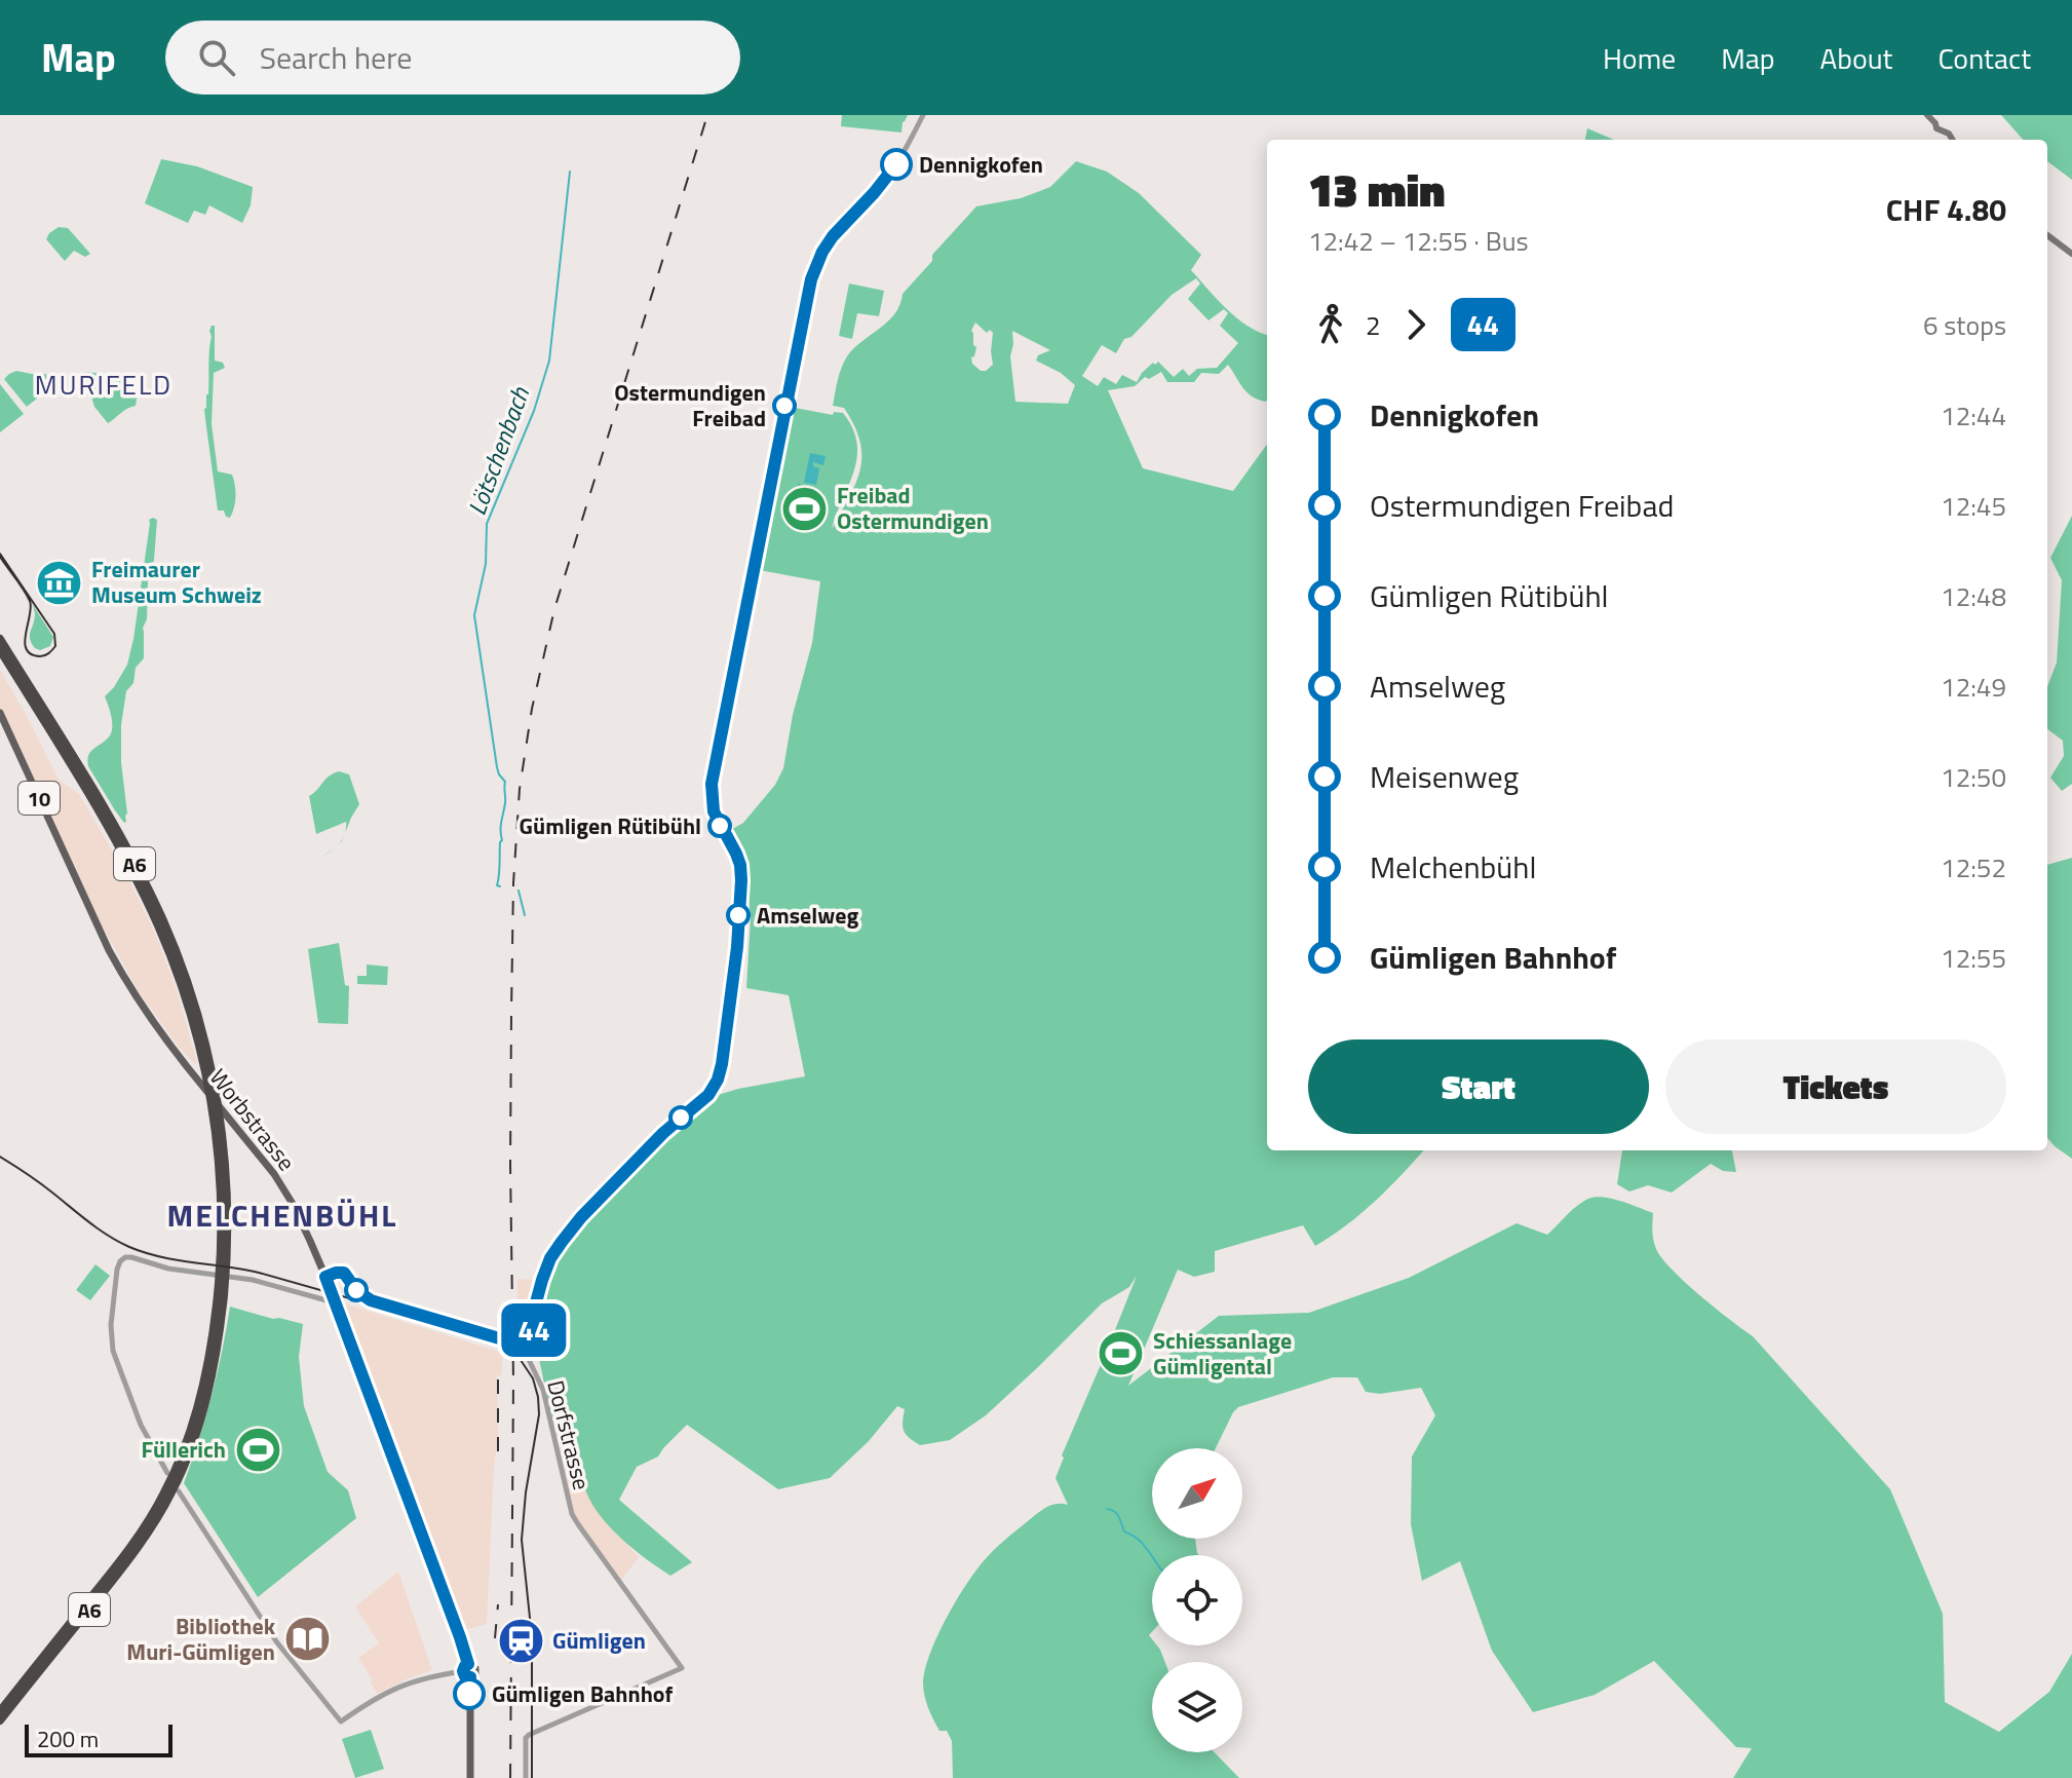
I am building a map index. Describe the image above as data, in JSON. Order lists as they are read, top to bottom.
{
  "streets": {
    "highway": ["A6"],
    "main road": ["10", "Worbstrasse"],
    "street": ["Dorfstrasse"]
  },
  "districts": ["MURIFELD", "MELCHENBÜHL"],
  "water": ["Lötschenbach"],
  "places": {
    "other": [
      "Dennigkofen",
      "Ostermundigen Freibad",
      "Gümligen Rütibühl",
      "Amselweg",
      "Gümligen Bahnhof"
    ],
    "sports": ["Freibad Ostermundigen", "Schiessanlage Gümligental", "Füllerich"],
    "museum": ["Freimaurer Museum Schweiz"],
    "library": ["Bibliothek Muri-Gümligen"],
    "station": ["Gümligen"]
  },
  "lines": ["bus line 44"],
  "scale_bar": "200 m",
  "north": "top right",
  "page": {
    "header": "Map",
    "search": "Search here",
    "nav": [
      "Home",
      "Map",
      "About",
      "Contact"
    ],
    "on_map": "44",
    "heading": ["13 min", "12:42 – 12:55 · Bus", "CHF 4.80"],
    "legs": ["2", "44", "6 stops"],
    "list": [
      {
        "name": "Dennigkofen",
        "value": "12:44"
      },
      {
        "name": "Ostermundigen Freibad",
        "value": "12:45"
      },
      {
        "name": "Gümligen Rütibühl",
        "value": "12:48"
      },
      {
        "name": "Amselweg",
        "value": "12:49"
      },
      {
        "name": "Meisenweg",
        "value": "12:50"
      },
      {
        "name": "Melchenbühl",
        "value": "12:52"
      },
      {
        "name": "Gümligen Bahnhof",
        "value": "12:55"
      }
    ],
    "buttons": ["Start", "Tickets"],
    "scale": "200 m"
  }
}
